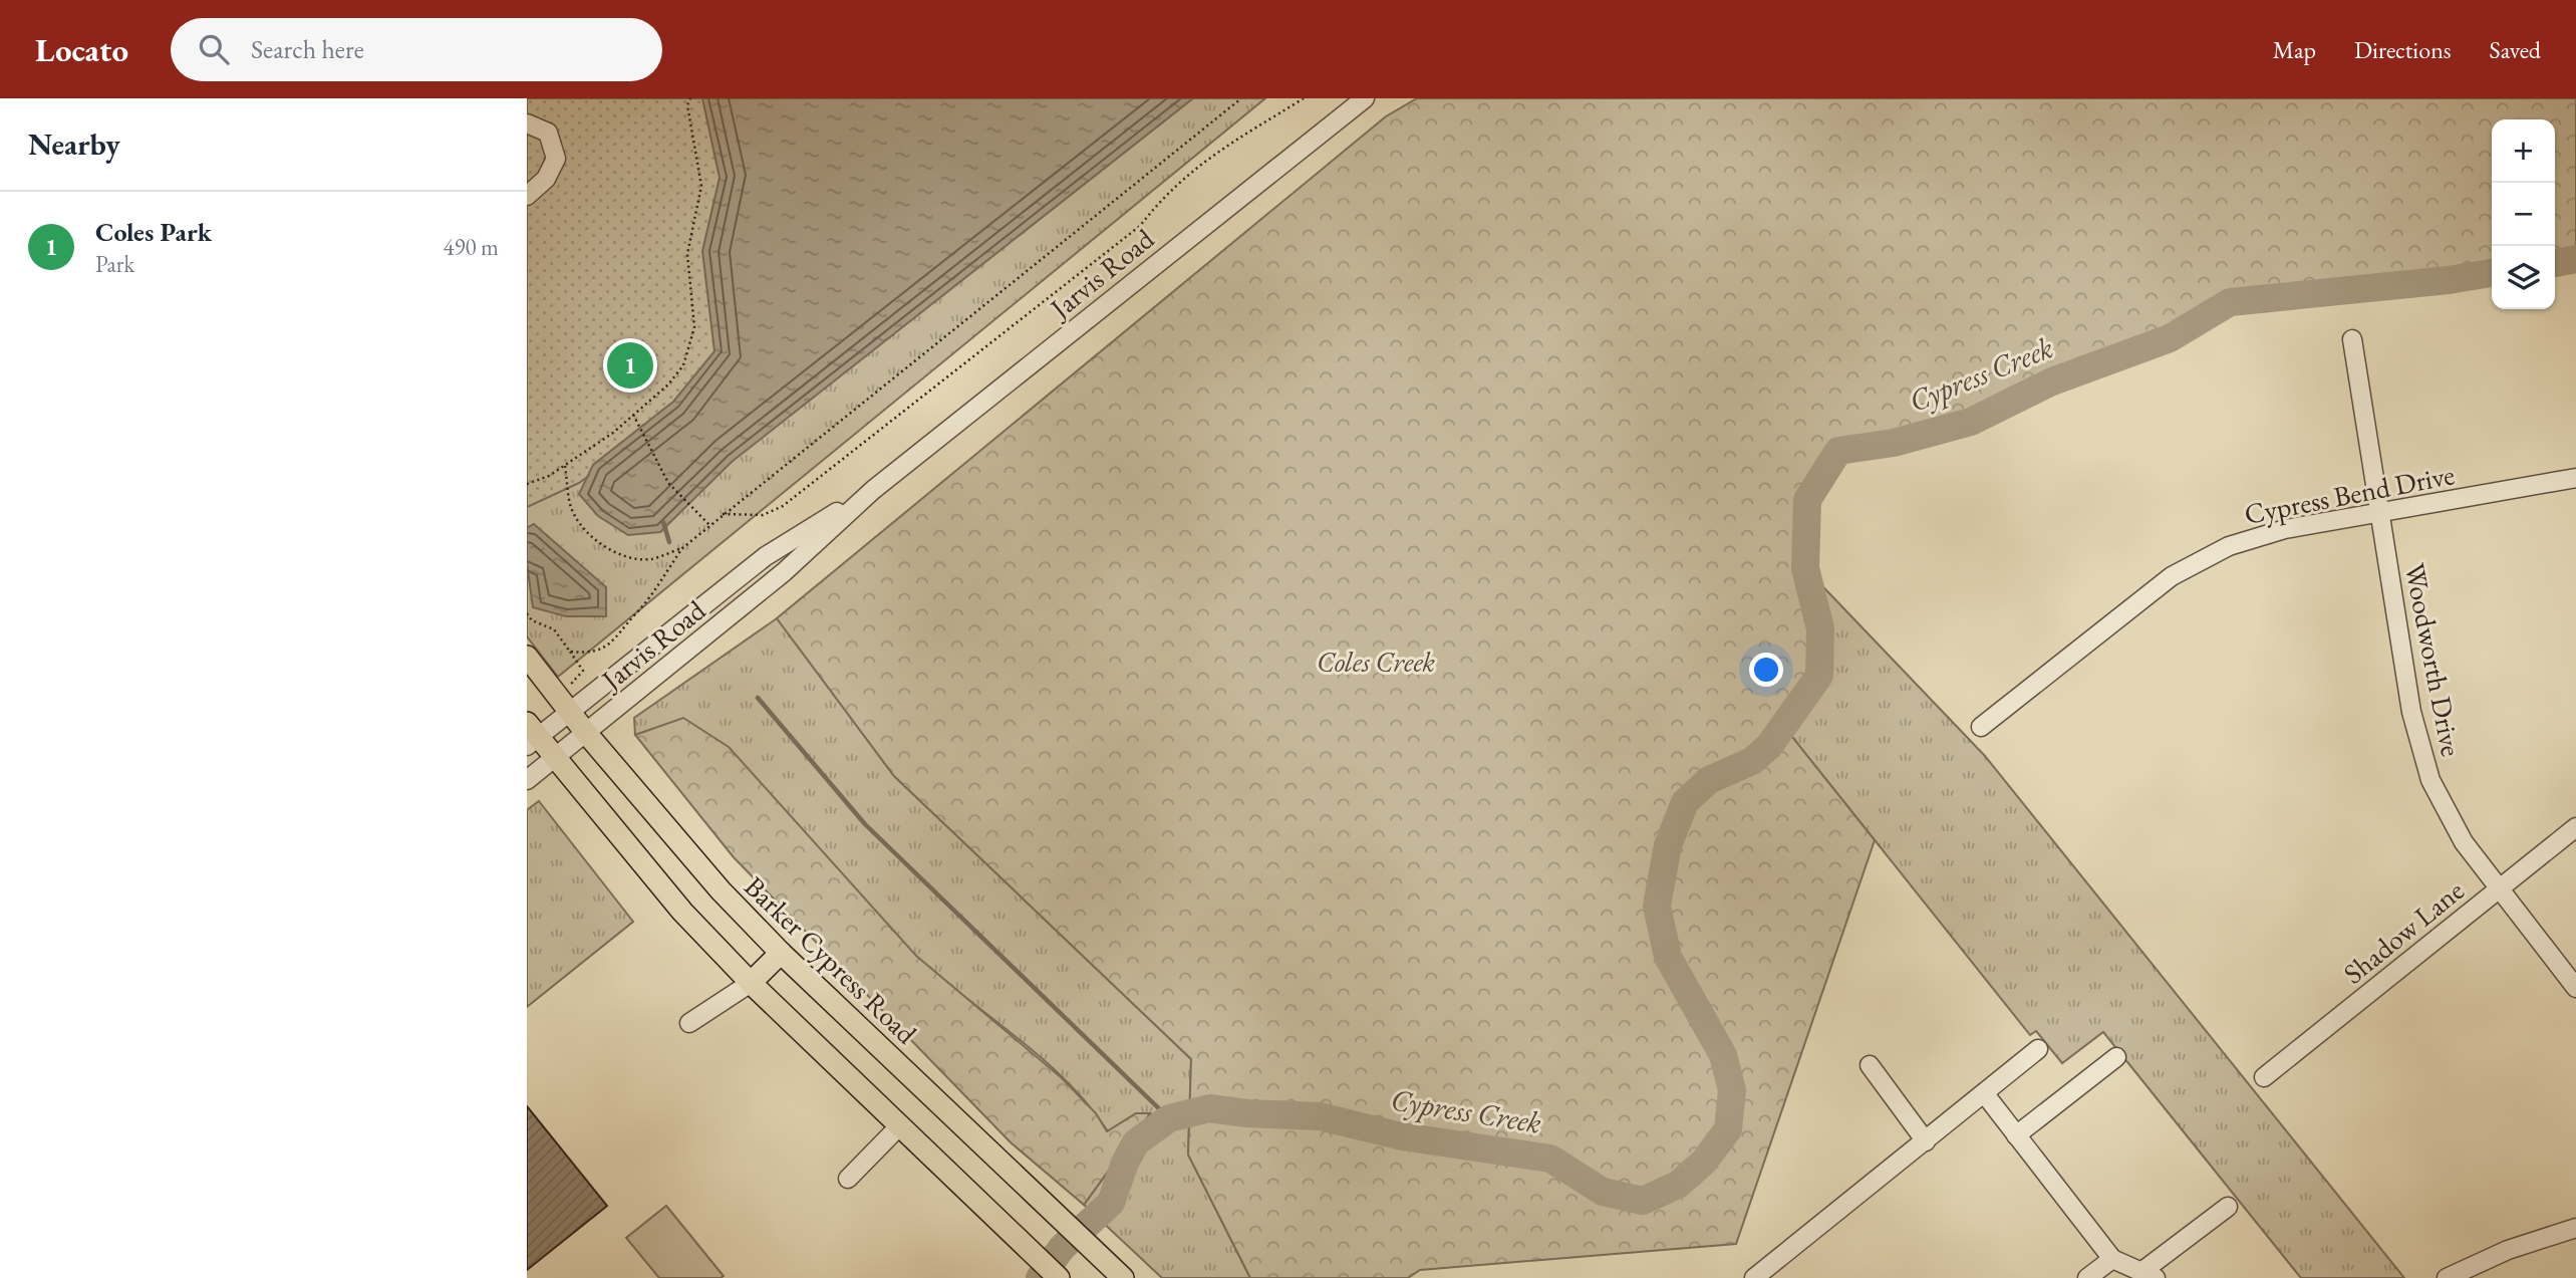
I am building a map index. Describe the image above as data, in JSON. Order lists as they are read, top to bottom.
{
  "streets": {
    "main road": ["Barker Cypress Road"],
    "street": [
      "Jarvis Road",
      "Cypress Bend Drive",
      "Woodworth Drive",
      "Shadow Lane"
    ]
  },
  "crossings": [
    ["Jarvis Road", "Barker Cypress Road"],
    ["Cypress Bend Drive", "Woodworth Drive"],
    ["Woodworth Drive", "Shadow Lane"]
  ],
  "water": ["Cypress Creek"],
  "parks": ["Coles Creek"],
  "page": {
    "header": "Locato",
    "search": "Search here",
    "nav": ["Map", "Directions", "Saved"],
    "heading": "Nearby",
    "map_buttons": ["+", "−"],
    "list": [
      {
        "mark": "1",
        "name": "Coles Park",
        "note": "Park",
        "value": "490 m"
      }
    ],
    "pins": "1"
  }
}
